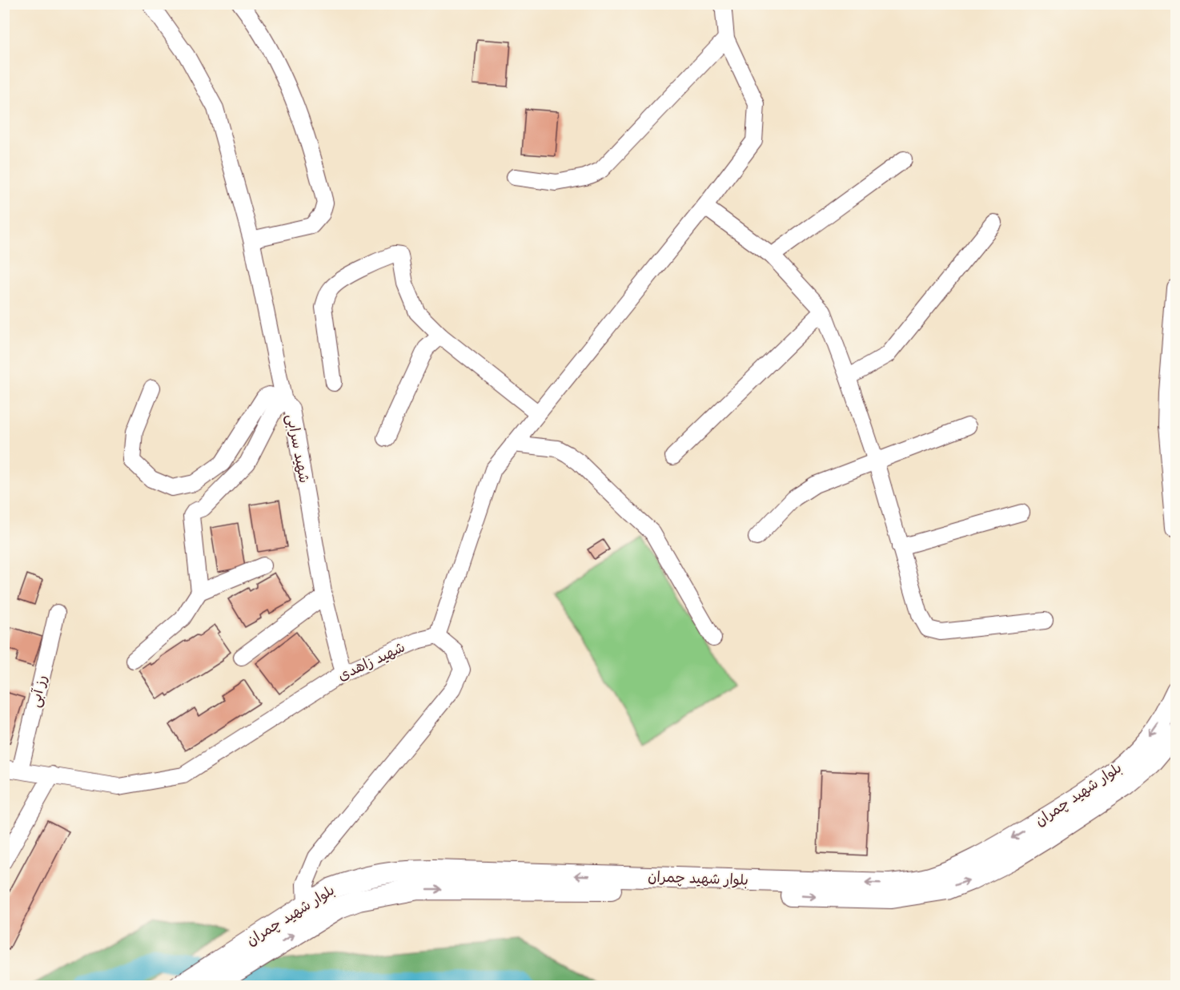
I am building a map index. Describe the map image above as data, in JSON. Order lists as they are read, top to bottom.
{
  "streets": {
    "main road": ["بلوار شهید چمران"],
    "street": ["شهید سرابی", "شهید زاهدی", "رز آبی"]
  },
  "crossings": [
    ["شهید سرابی", "شهید زاهدی"],
    ["شهید زاهدی", "رز آبی"]
  ]
}
